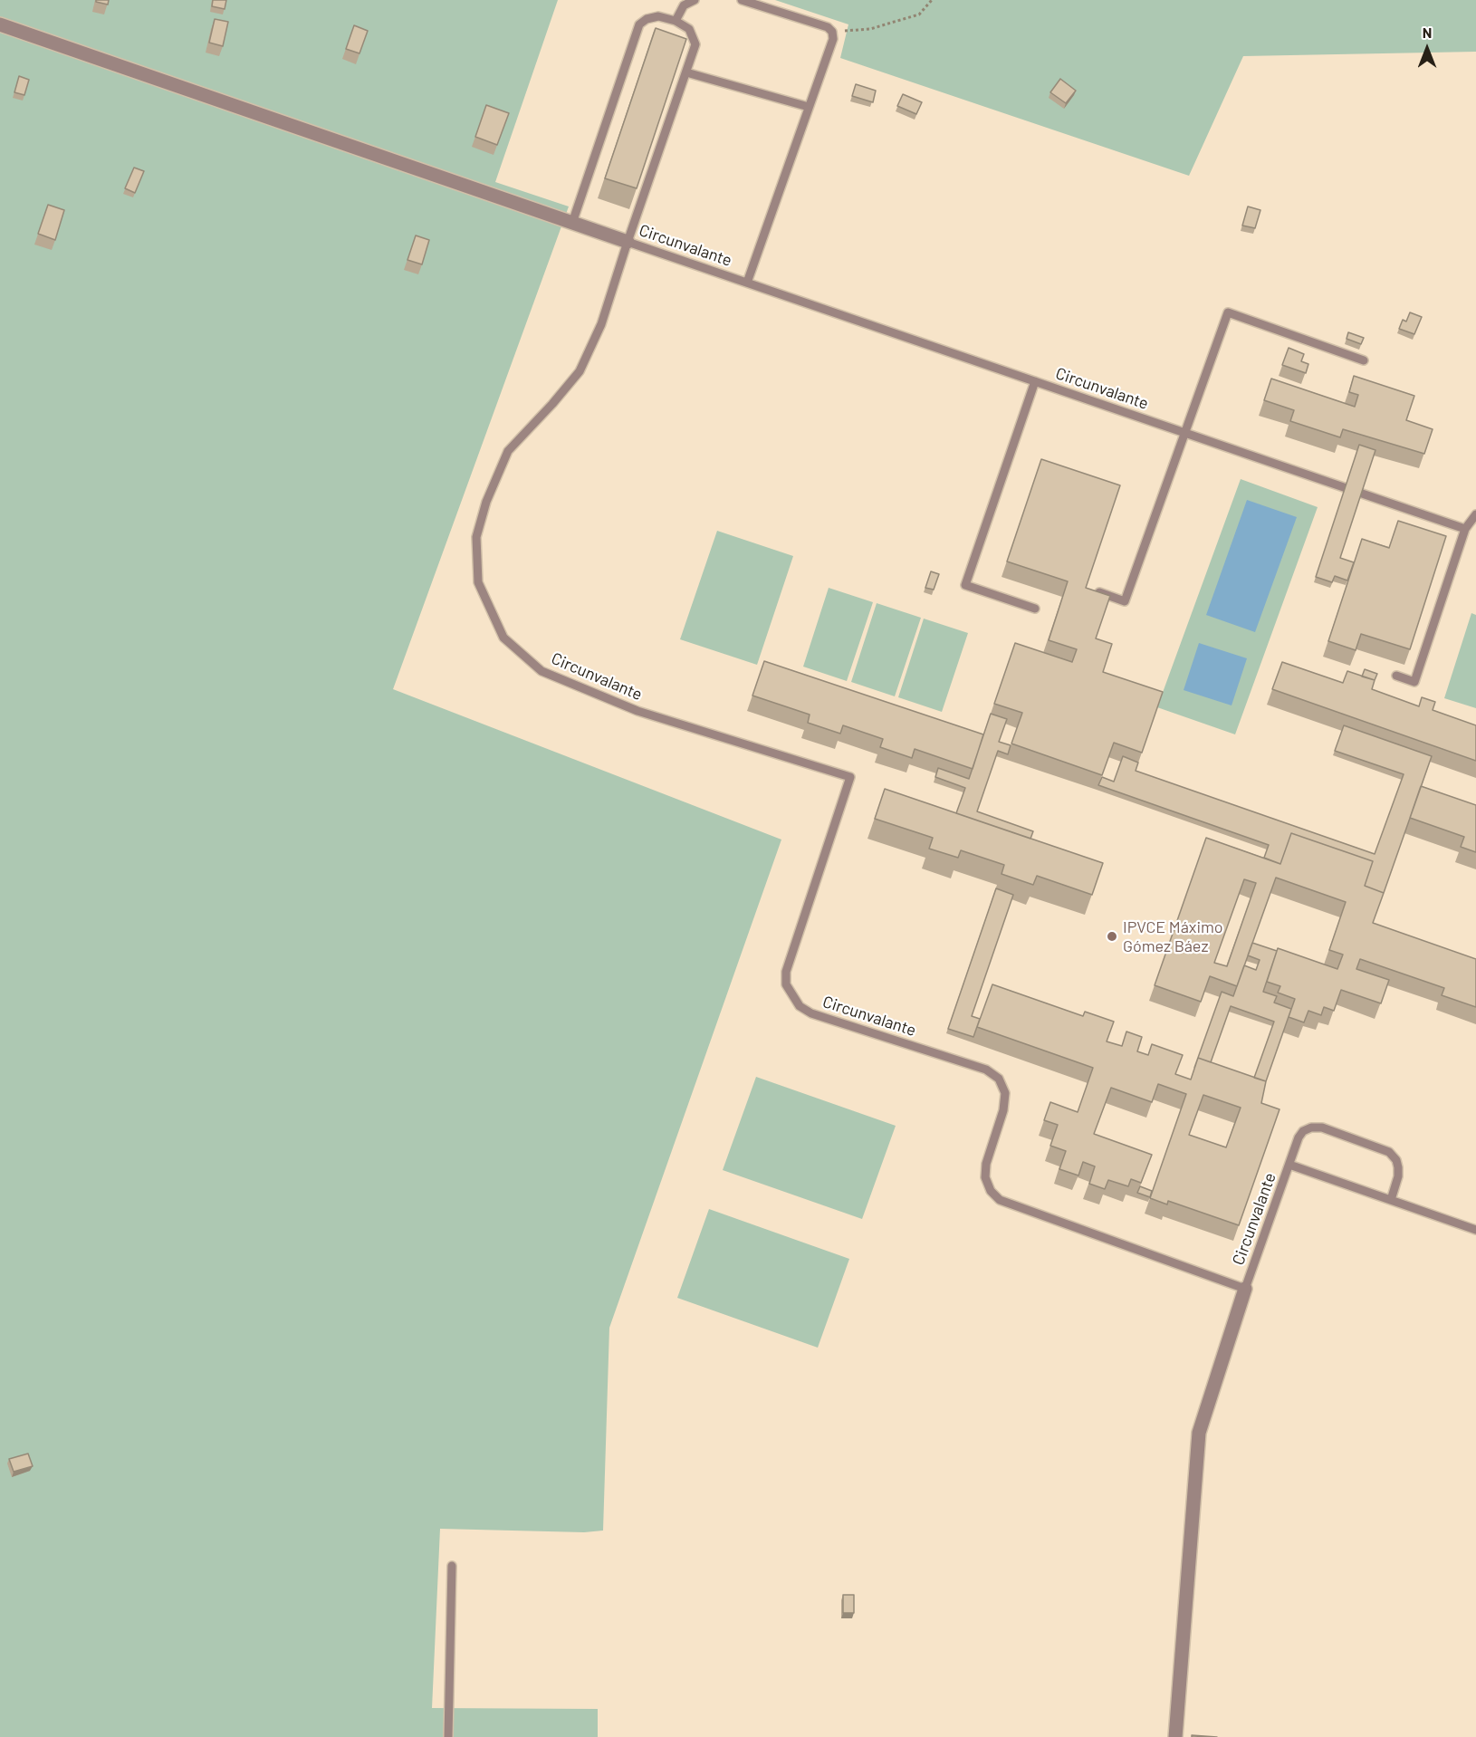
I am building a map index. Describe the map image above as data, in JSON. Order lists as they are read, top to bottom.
{
  "streets": {
    "lane": ["Circunvalante"]
  },
  "places": ["IPVCE Máximo Gómez Báez"],
  "north": "top"
}
